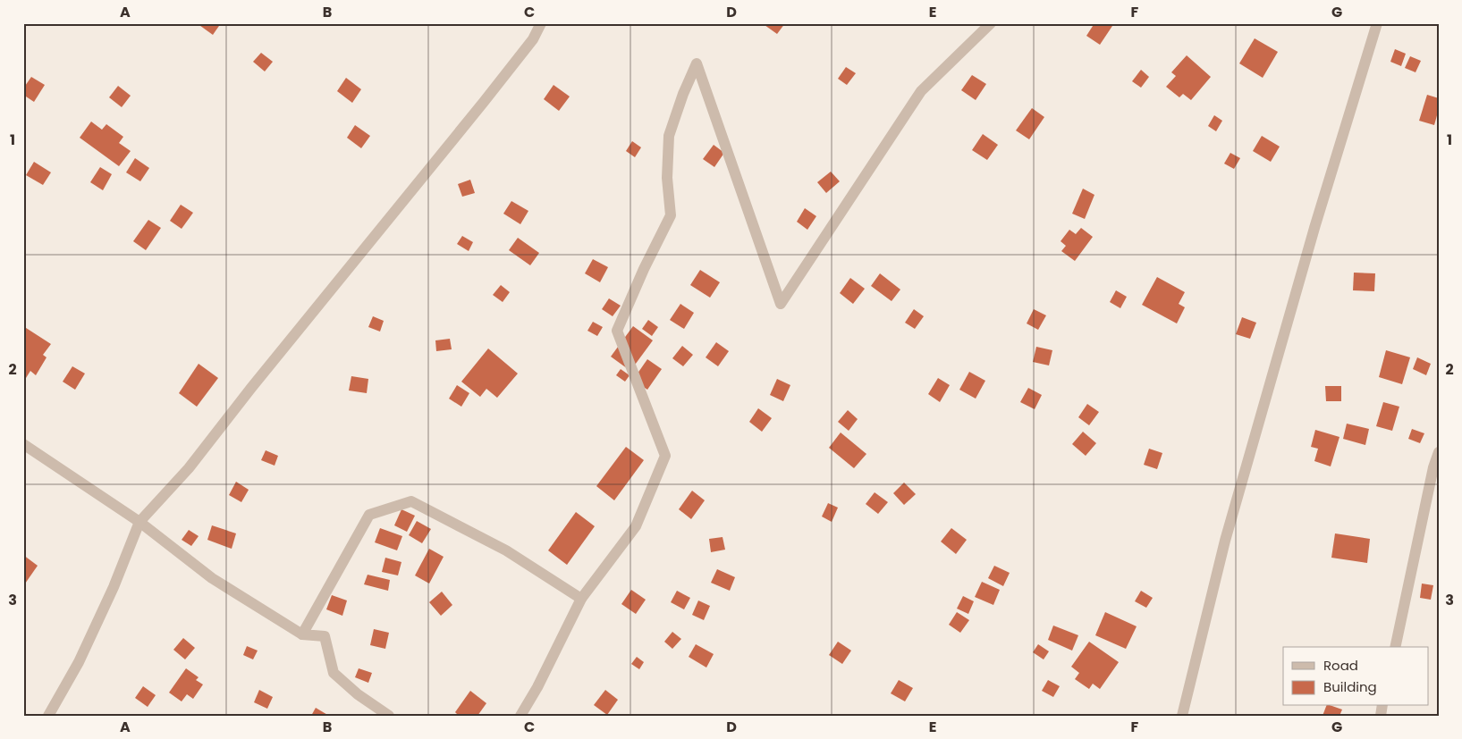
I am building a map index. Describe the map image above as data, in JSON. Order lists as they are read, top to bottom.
{
  "legend": ["Road", "Building"],
  "grid": {
    "columns": [
      "A",
      "B",
      "C",
      "D",
      "E",
      "F",
      "G"
    ],
    "rows": ["1", "2", "3"]
  }
}
